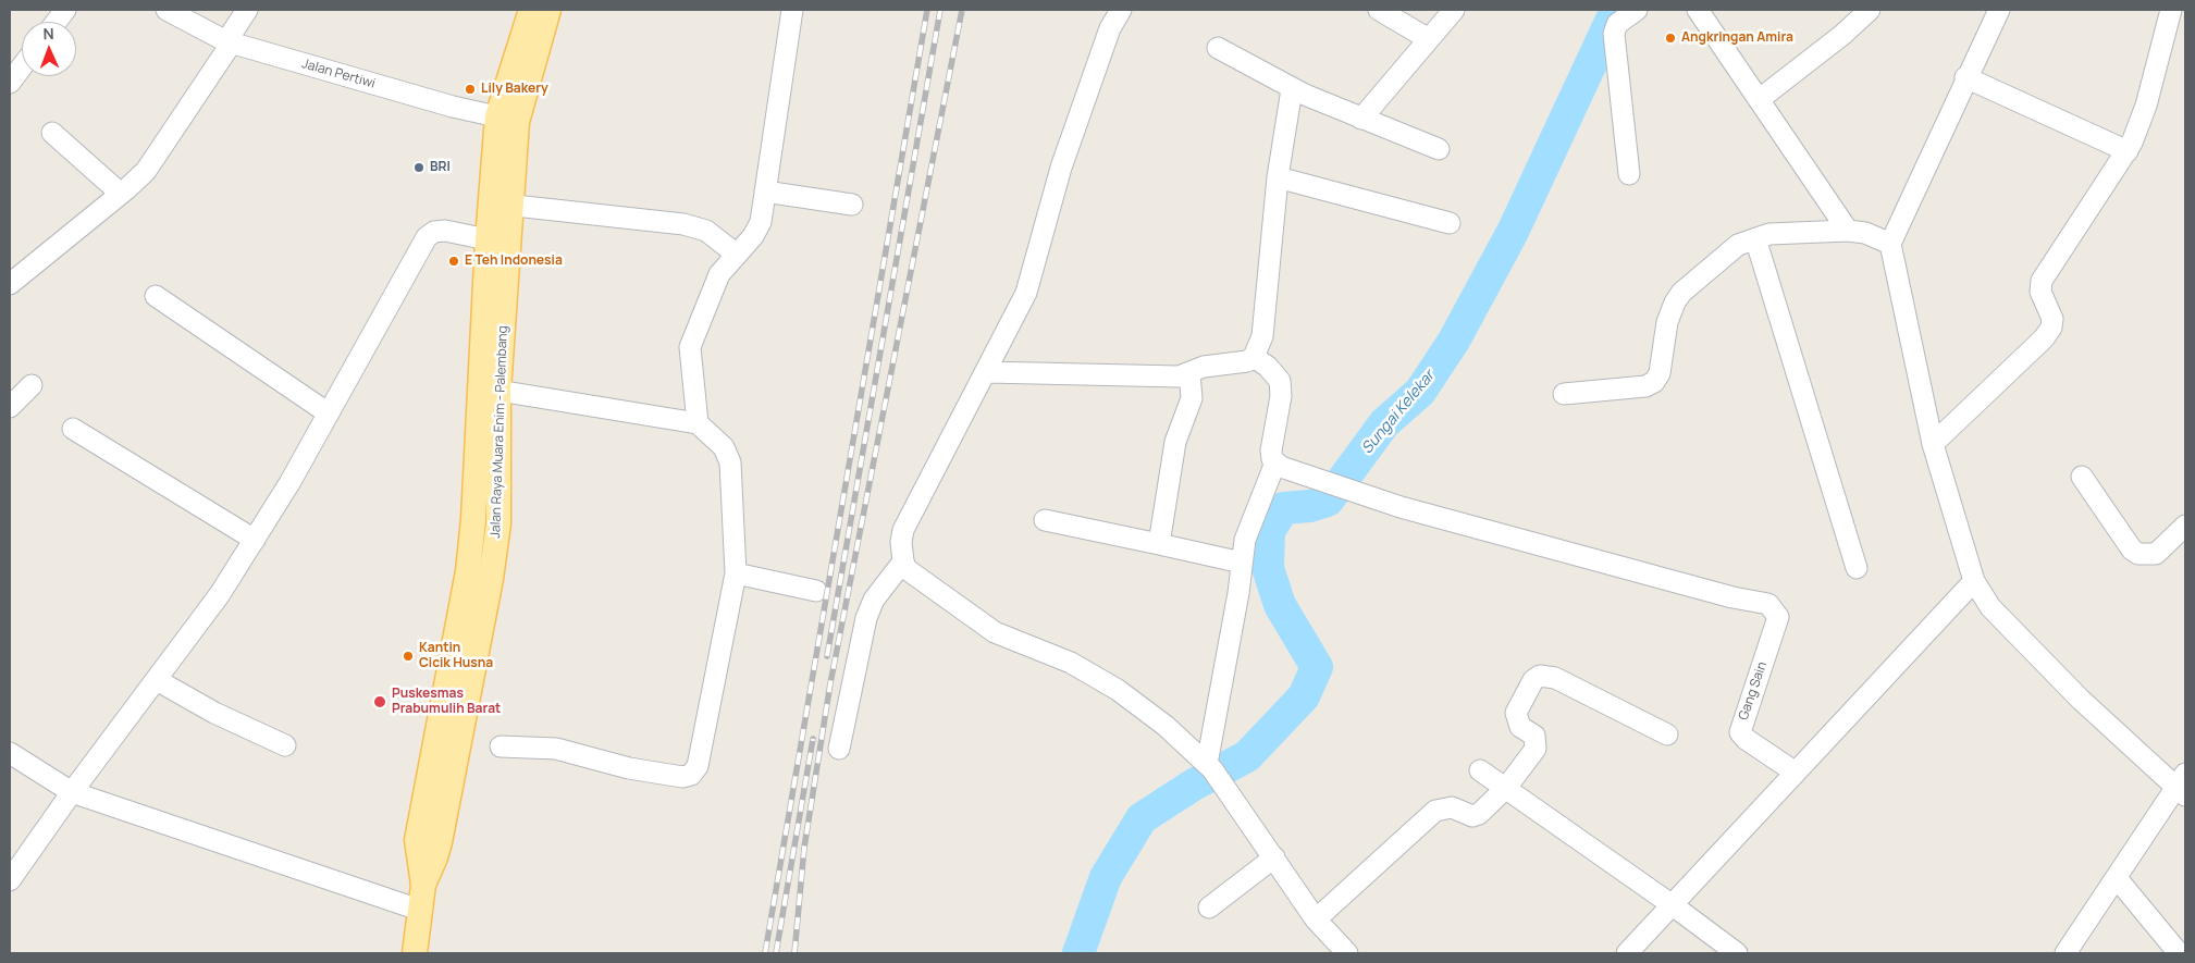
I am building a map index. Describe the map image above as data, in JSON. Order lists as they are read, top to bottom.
{
  "streets": {
    "main road": ["Jalan Raya Muara Enim - Palembang"],
    "street": ["Jalan Pertiwi", "Gang Sain"]
  },
  "crossings": [
    ["Jalan Pertiwi", "Jalan Raya Muara Enim - Palembang"]
  ],
  "water": ["Sungai Kelekar"],
  "places": [
    "Angkringan Amira",
    "Lily Bakery",
    "BRI",
    "E Teh Indonesia",
    "Kantin Cicik Husna",
    "Puskesmas Prabumulih Barat"
  ],
  "north": "top"
}
